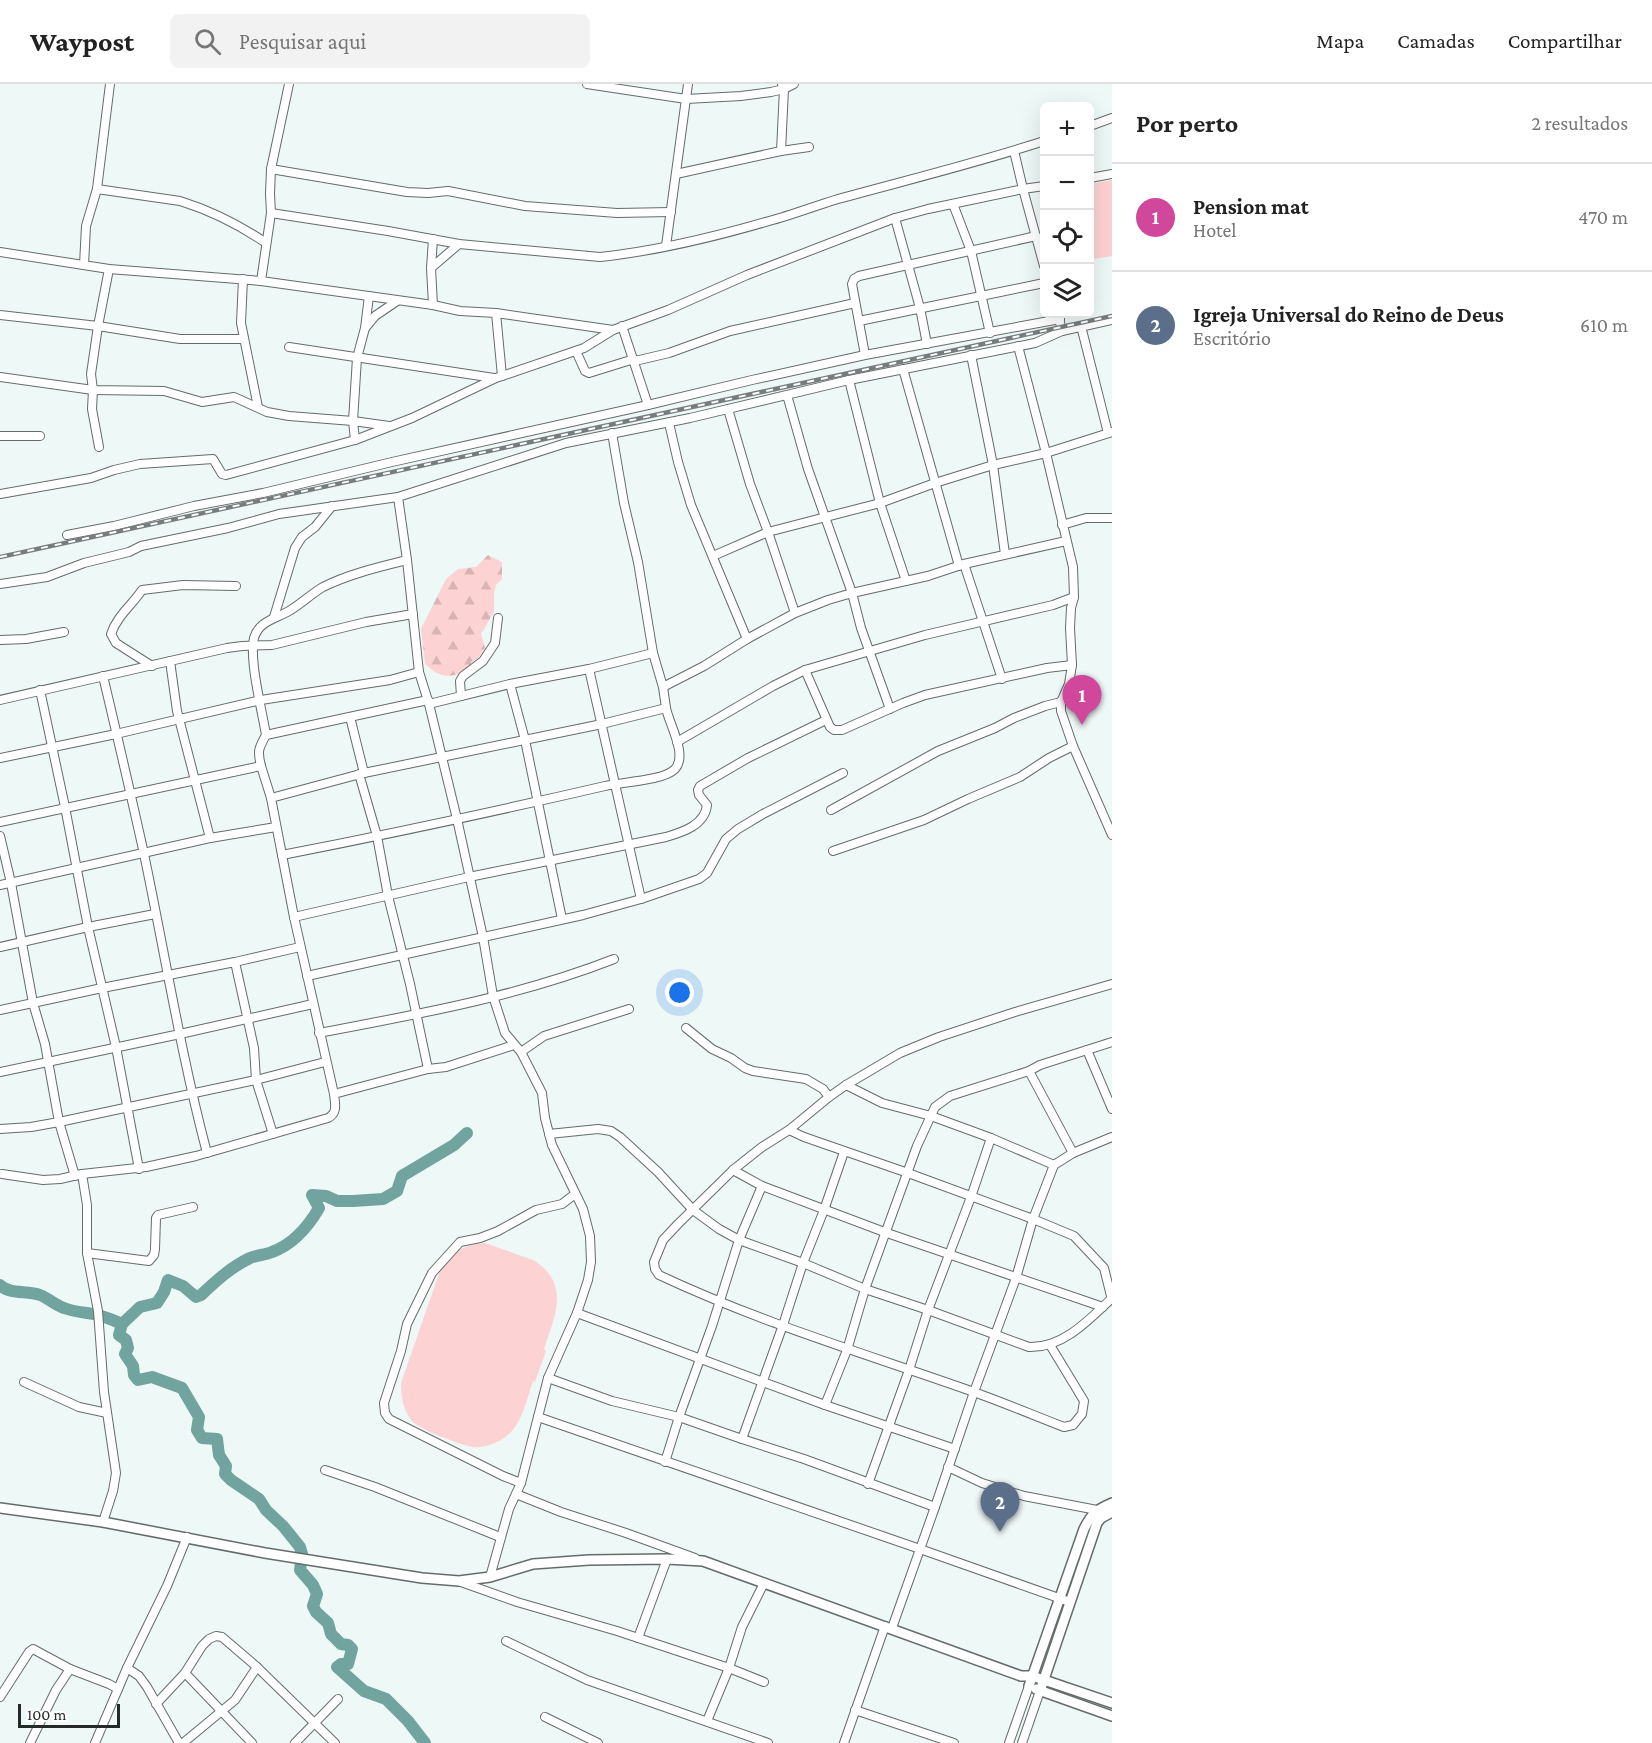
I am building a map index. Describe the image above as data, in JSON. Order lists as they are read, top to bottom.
{
  "scale_bar": "100 m",
  "page": {
    "header": "Waypost",
    "search": "Pesquisar aqui",
    "nav": ["Mapa", "Camadas", "Compartilhar"],
    "heading": ["Por perto", "2 resultados"],
    "map_buttons": ["+", "−"],
    "list": [
      {
        "mark": "1",
        "name": "Pension mat",
        "note": "Hotel",
        "value": "470 m"
      },
      {
        "mark": "2",
        "name": "Igreja Universal do Reino de Deus",
        "note": "Escritório",
        "value": "610 m"
      }
    ],
    "pins": ["1", "2"],
    "scale": "100 m"
  }
}
